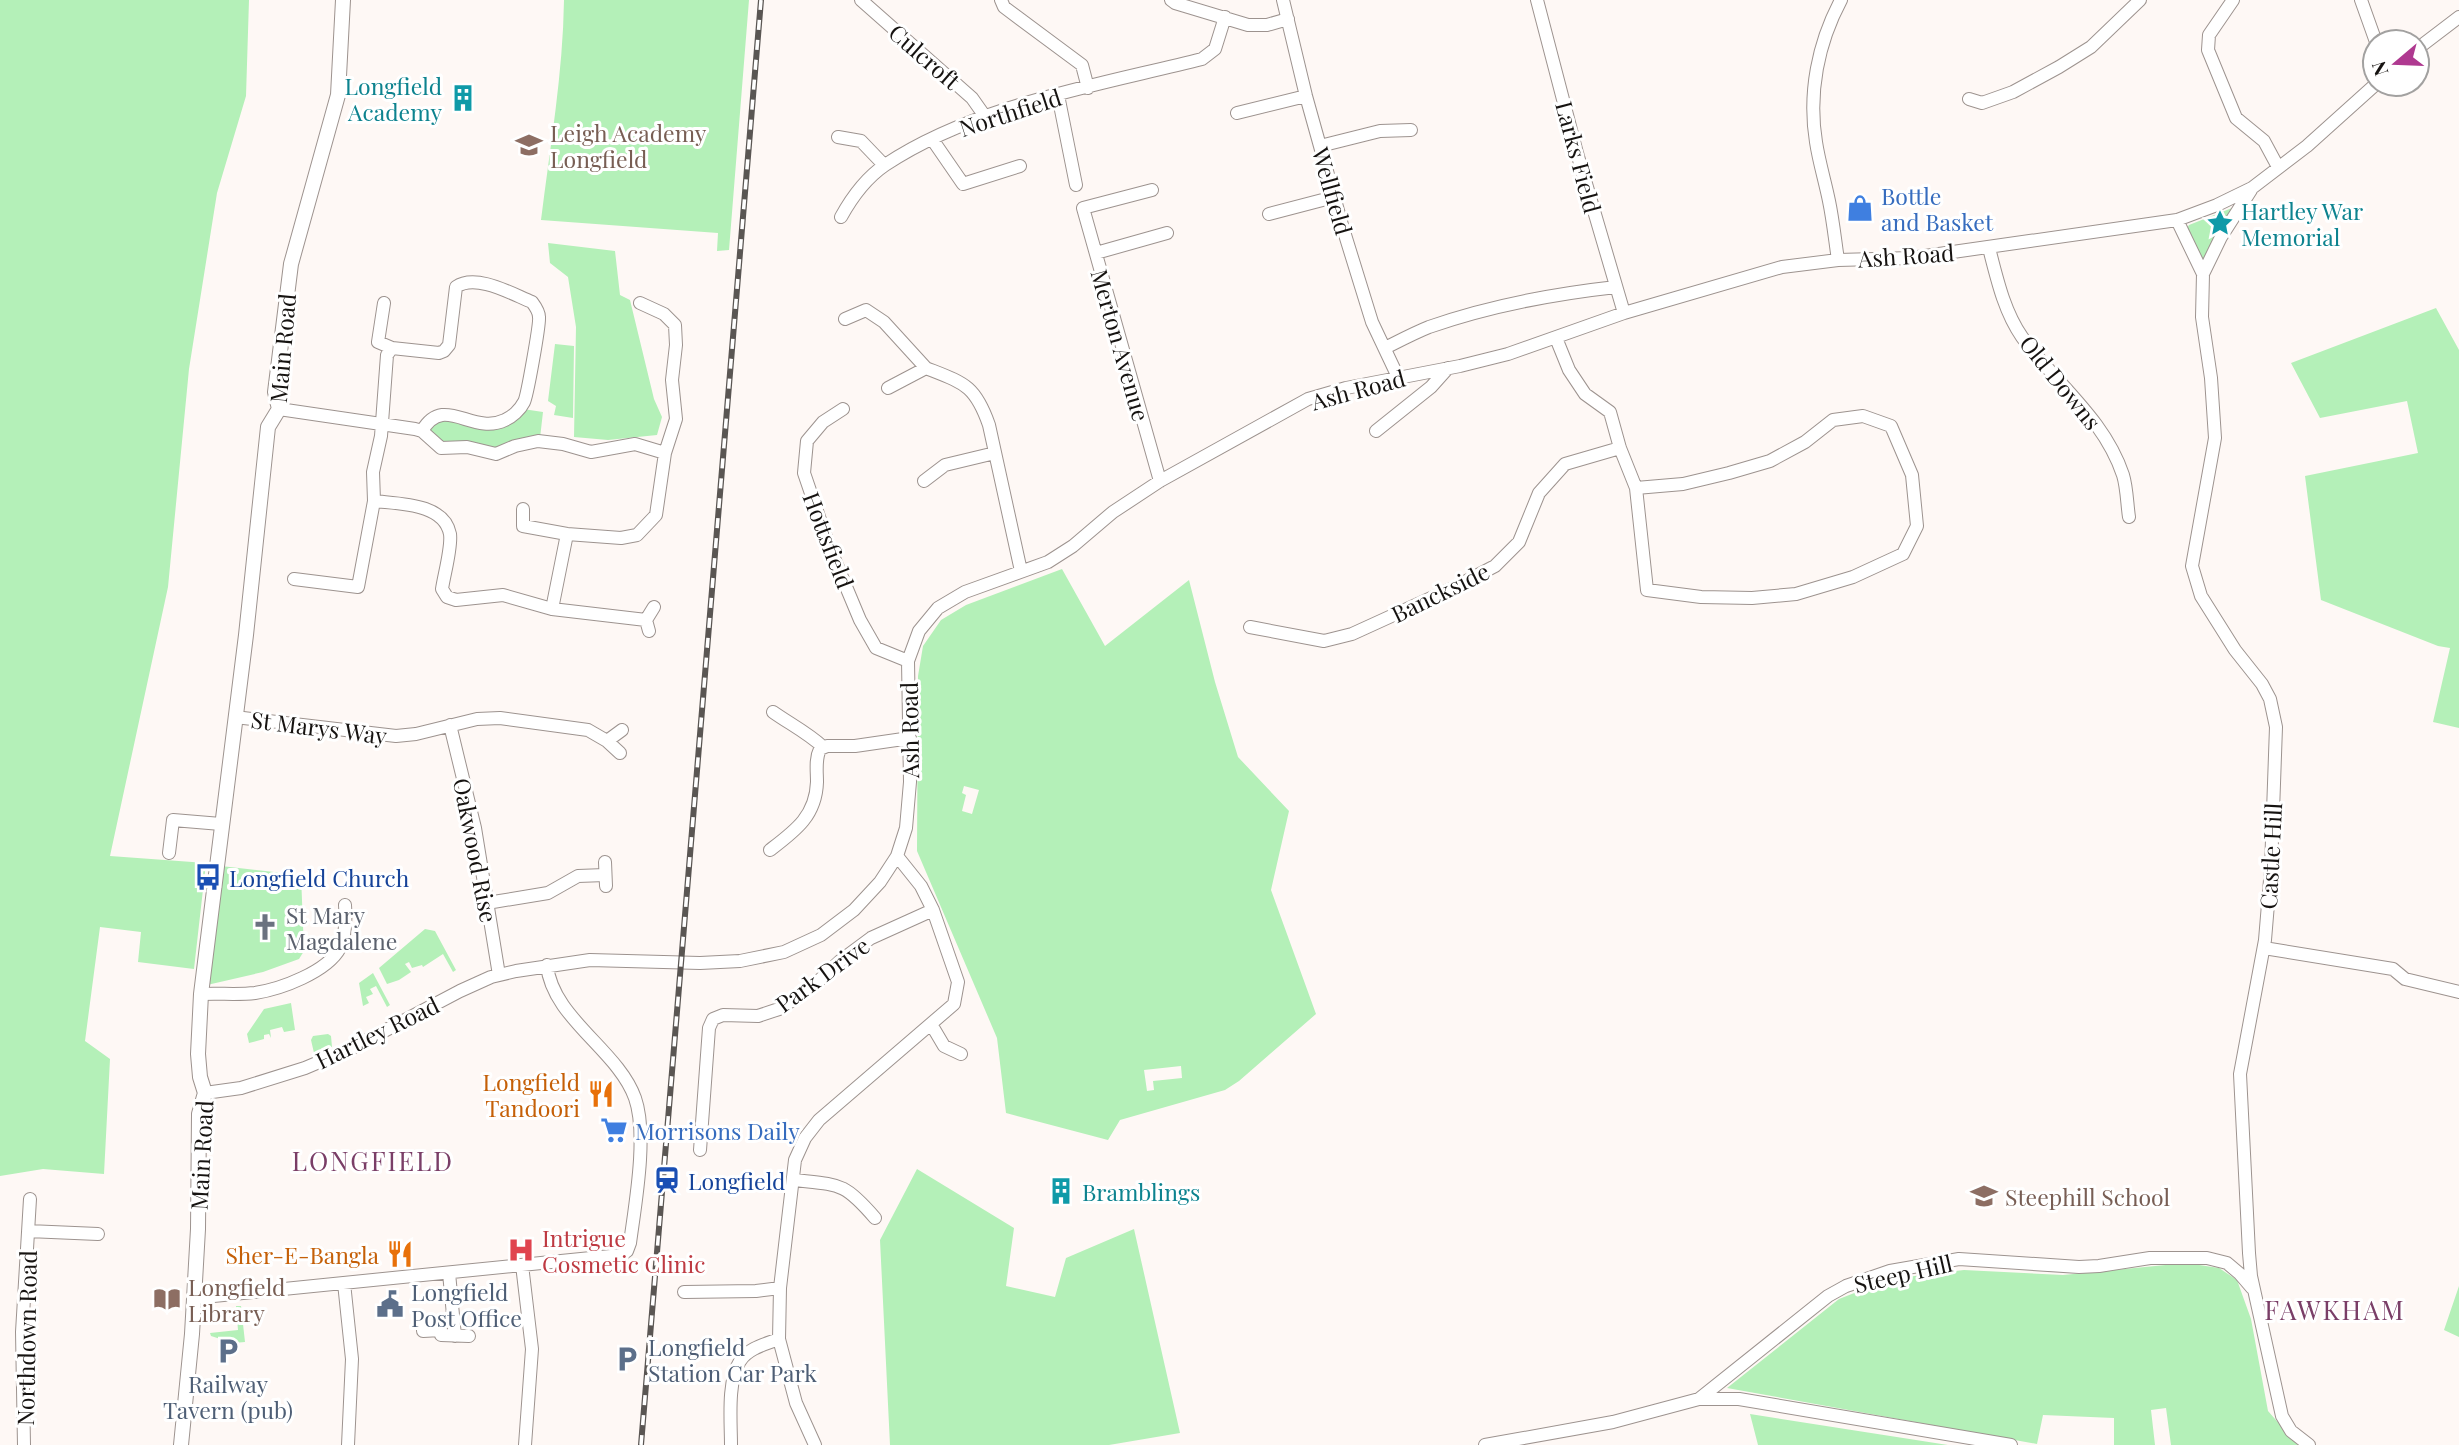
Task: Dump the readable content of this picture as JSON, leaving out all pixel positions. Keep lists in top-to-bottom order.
{
  "streets": {
    "main road": ["Main Road"],
    "street": [
      "Culcroft",
      "Northfield",
      "Larks Field",
      "Wellfield",
      "Ash Road",
      "Merton Avenue",
      "Old Downs",
      "Hottsfield",
      "Banckside",
      "St Marys Way",
      "Oakwood Rise",
      "Castle Hill",
      "Park Drive",
      "Hartley Road",
      "Steep Hill",
      "Northdown Road"
    ]
  },
  "crossings": [
    ["Culcroft", "Northfield"],
    ["Larks Field", "Ash Road"],
    ["Wellfield", "Ash Road"],
    ["Ash Road", "Merton Avenue"],
    ["Ash Road", "Old Downs"],
    ["Ash Road", "Hottsfield"],
    ["Ash Road", "Castle Hill"],
    ["Ash Road", "Hartley Road"],
    ["Main Road", "St Marys Way"],
    ["Main Road", "Hartley Road"],
    ["St Marys Way", "Oakwood Rise"],
    ["Oakwood Rise", "Hartley Road"]
  ],
  "districts": ["LONGFIELD", "FAWKHAM"],
  "places": {
    "building": ["Longfield Academy", "Bramblings"],
    "school or university": ["Leigh Academy Longfield", "Steephill School"],
    "shop": ["Bottle and Basket"],
    "place": ["Hartley War Memorial"],
    "bus stop": ["Longfield Church"],
    "church": ["St Mary Magdalene"],
    "restaurant": ["Longfield Tandoori", "Sher-E-Bangla"],
    "supermarket": ["Morrisons Daily"],
    "station": ["Longfield"],
    "hospital": ["Intrigue Cosmetic Clinic"],
    "library": ["Longfield Library"],
    "public building": ["Longfield Post Office"],
    "parking": ["Railway Tavern (pub)", "Longfield Station Car Park"]
  },
  "north": "left"
}
